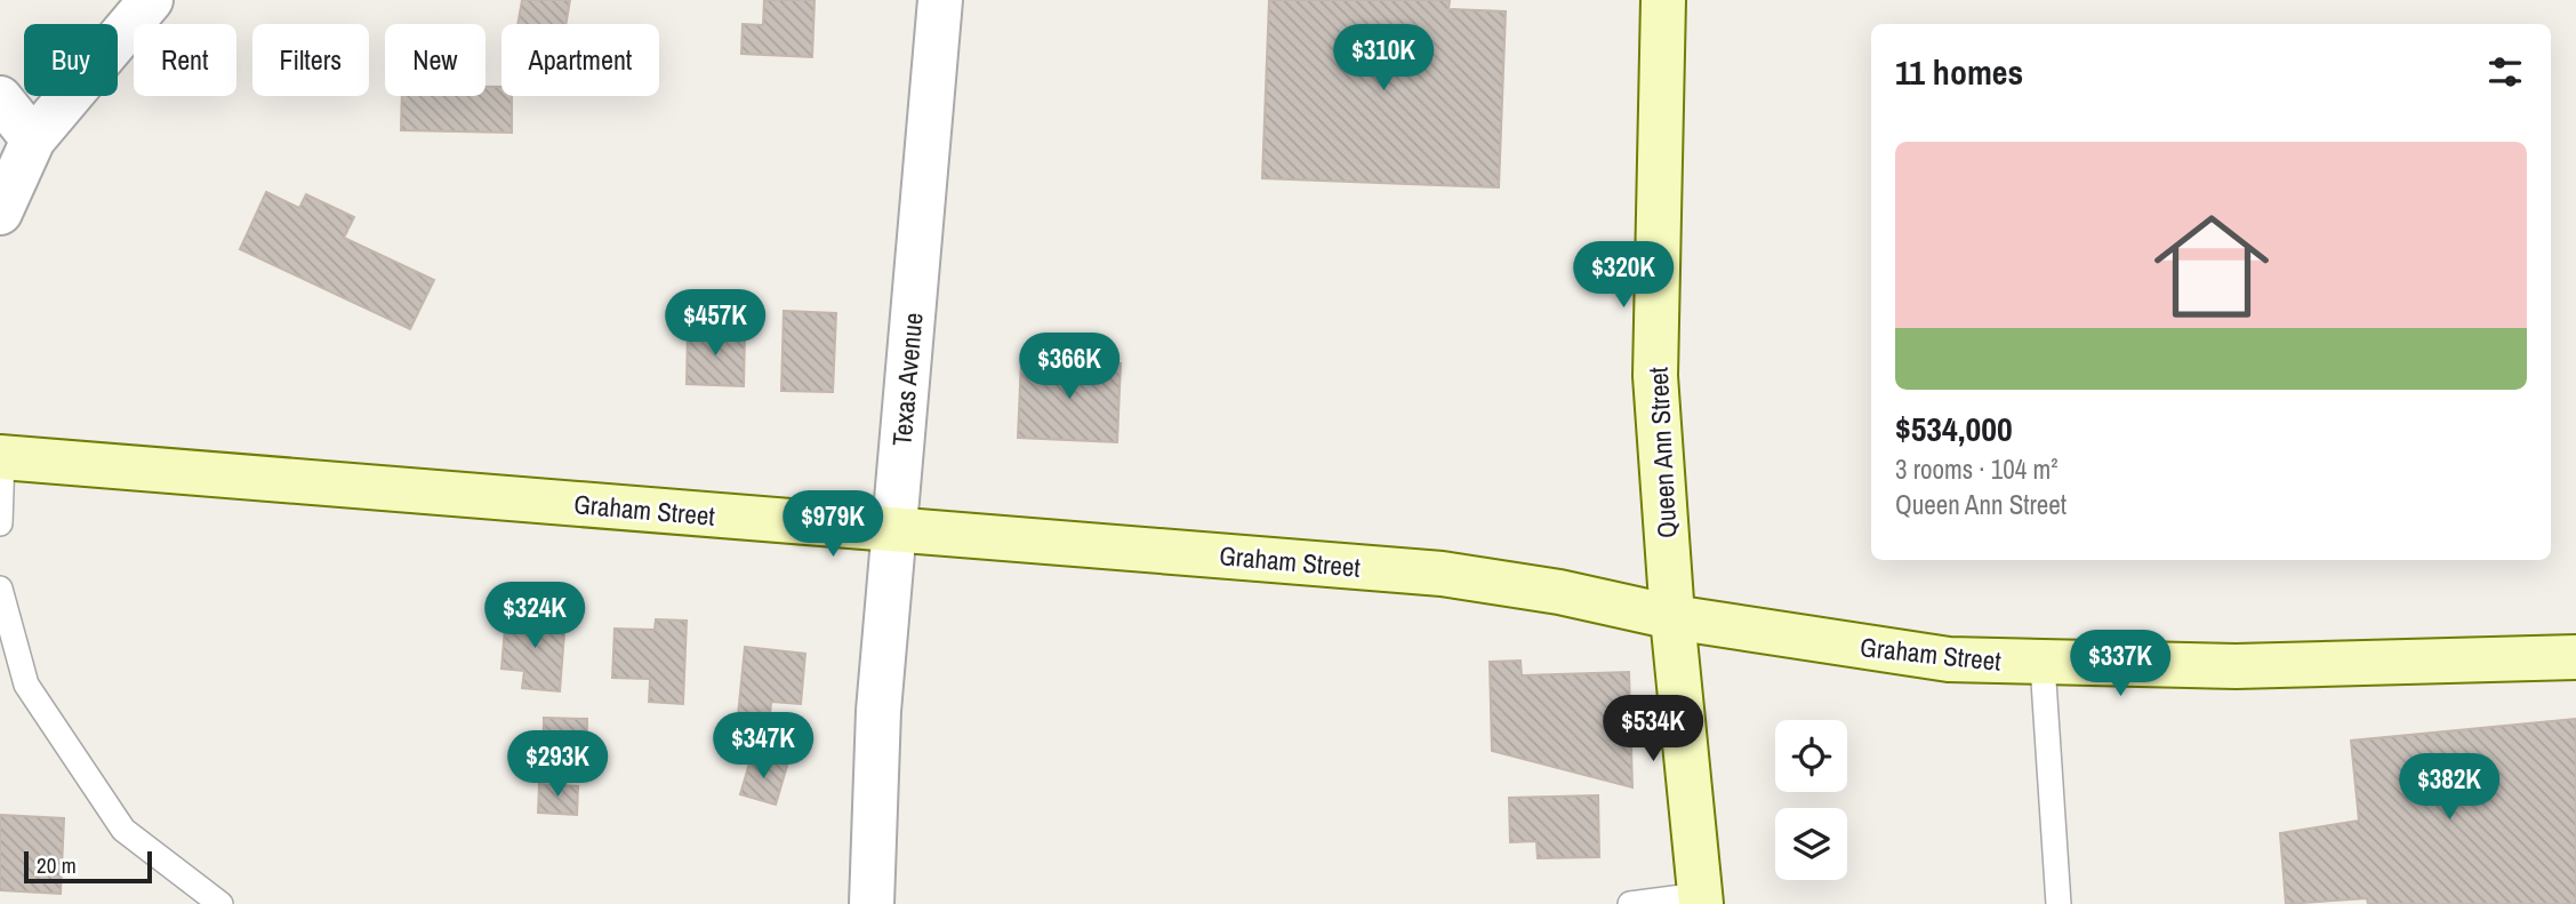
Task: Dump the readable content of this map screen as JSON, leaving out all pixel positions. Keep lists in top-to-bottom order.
{
  "streets": {
    "street": ["Texas Avenue", "Queen Ann Street", "Graham Street"]
  },
  "crossings": [
    ["Texas Avenue", "Graham Street"],
    ["Queen Ann Street", "Graham Street"]
  ],
  "scale_bar": "20 m",
  "page": {
    "price": [
      "$310K",
      "$320K",
      "$457K",
      "$366K",
      "$979K",
      "$324K",
      "$337K",
      "$534K",
      "$347K",
      "$293K",
      "$382K"
    ],
    "chip": [
      "Buy",
      "Rent",
      "Filters",
      "New",
      "Apartment"
    ],
    "heading": "11 homes",
    "list": [
      {
        "name": "$534,000",
        "note": "3 rooms · 104 m² · Queen Ann Street"
      }
    ],
    "scale": "20 m"
  }
}
